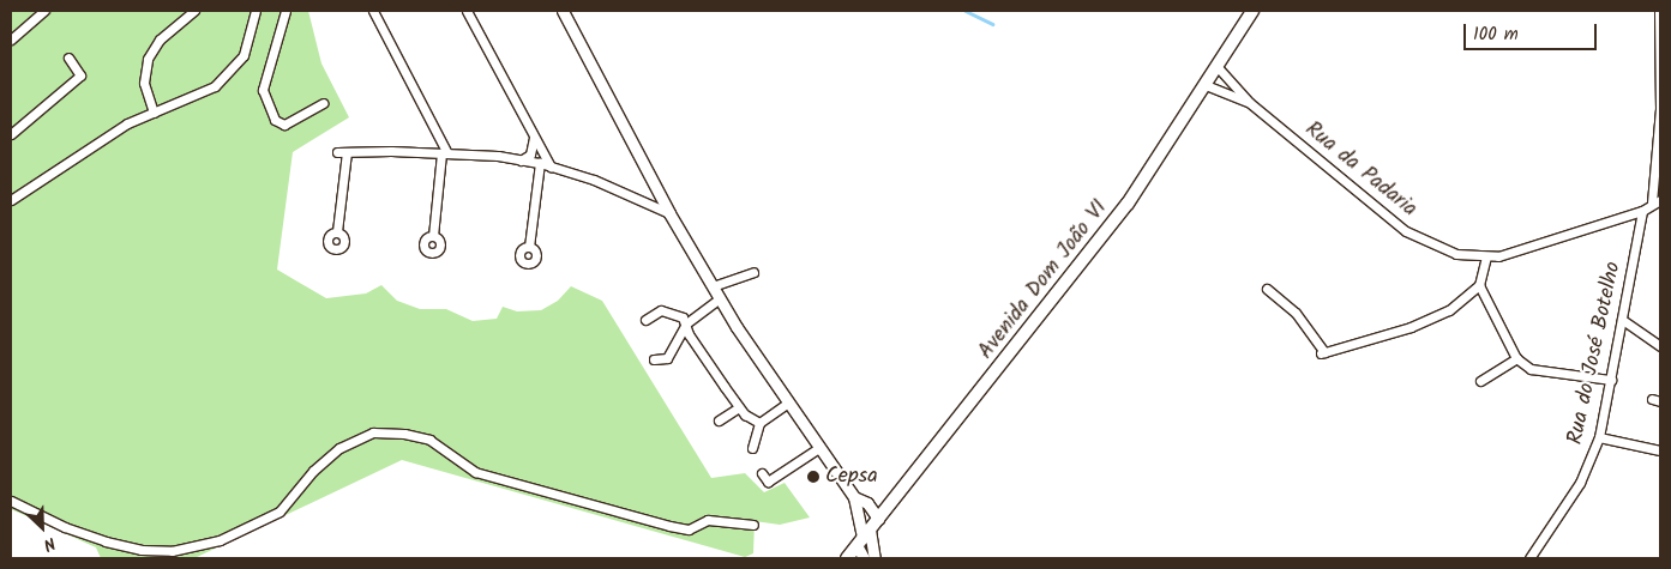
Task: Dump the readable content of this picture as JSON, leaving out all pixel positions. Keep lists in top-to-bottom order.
{
  "streets": {
    "main road": ["Avenida Dom João VI"],
    "street": ["Rua da Padaria", "Rua do José Botelho"]
  },
  "crossings": [
    ["Rua da Padaria", "Rua do José Botelho"]
  ],
  "places": ["Cepsa"],
  "scale_bar": "100 m",
  "north": "bottom right"
}
